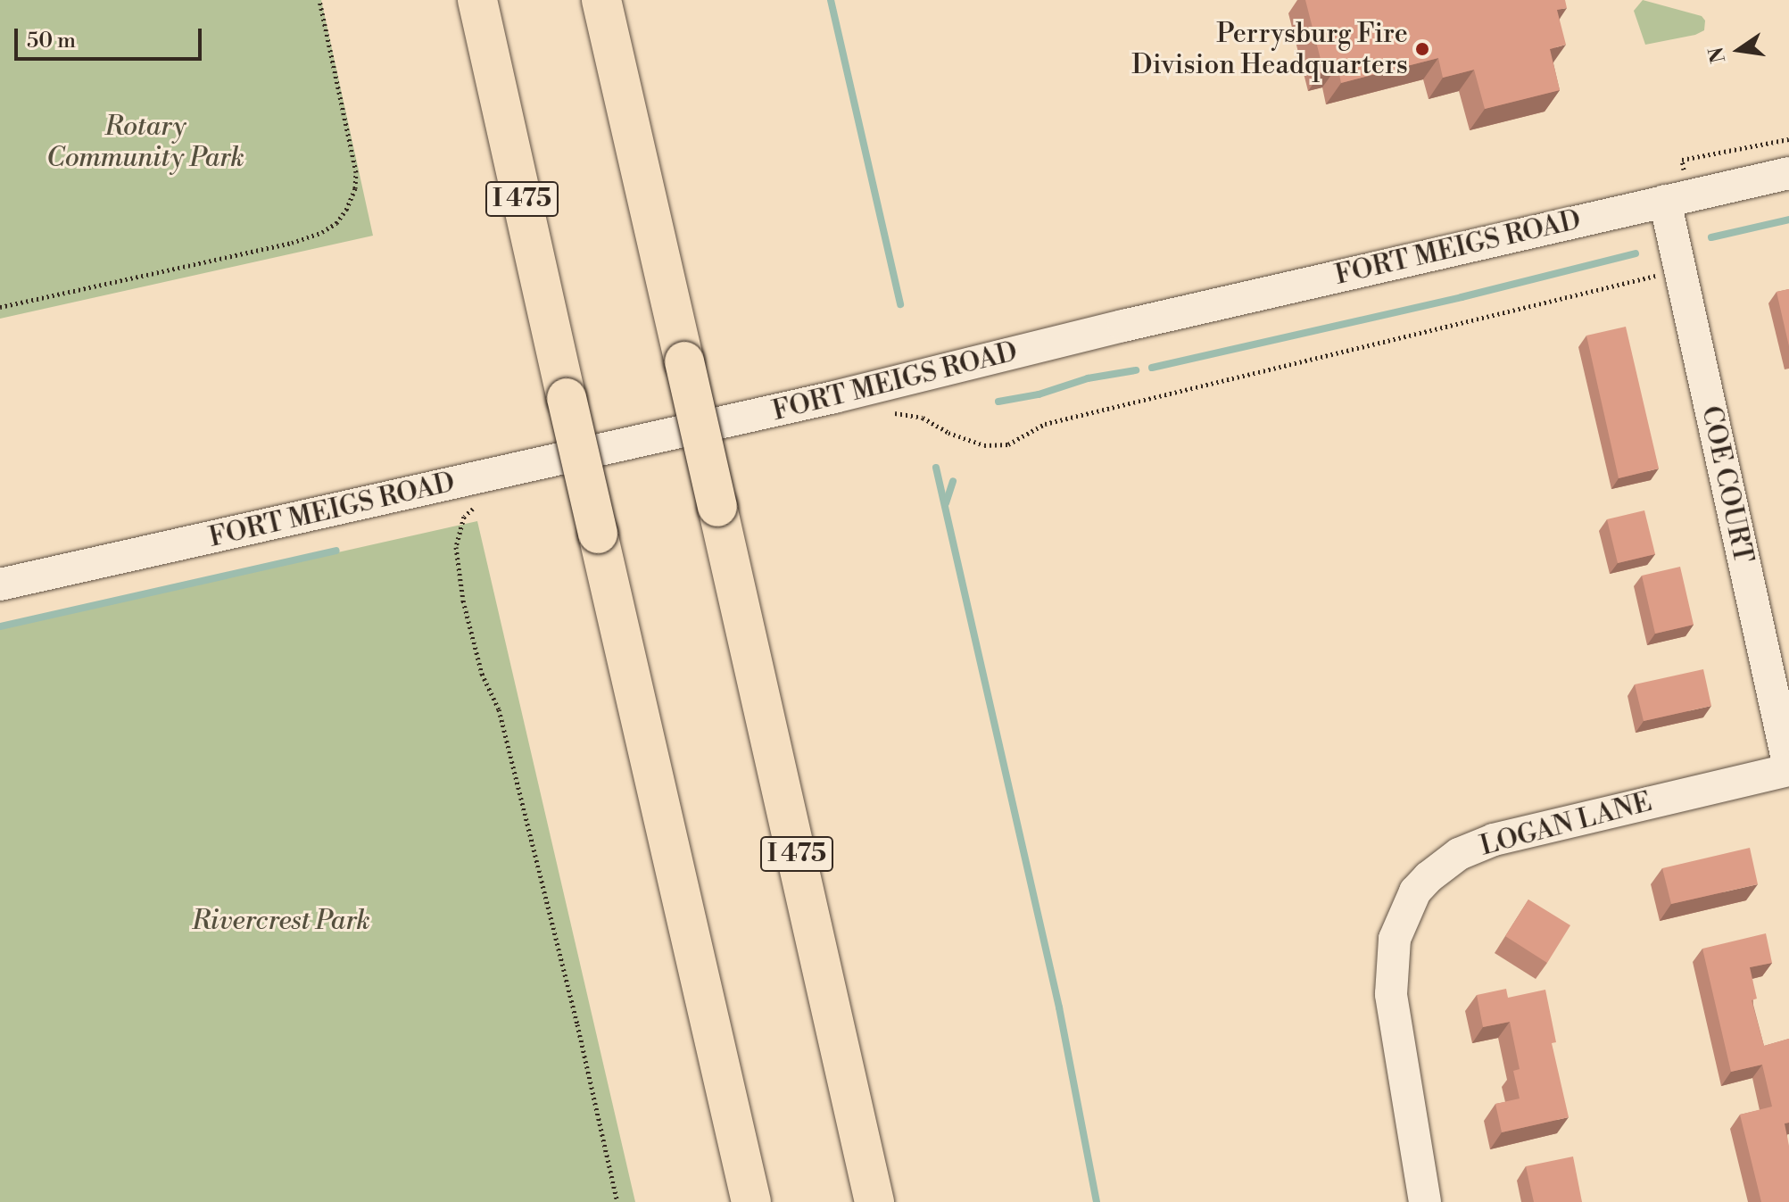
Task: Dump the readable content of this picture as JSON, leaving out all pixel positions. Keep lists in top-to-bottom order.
{
  "streets": {
    "highway": ["I 475"],
    "street": ["FORT MEIGS ROAD", "COE COURT", "LOGAN LANE"]
  },
  "crossings": [
    ["FORT MEIGS ROAD", "COE COURT"],
    ["COE COURT", "LOGAN LANE"]
  ],
  "parks": ["Rotary Community Park", "Rivercrest Park"],
  "places": ["Perrysburg Fire Division Headquarters"],
  "scale_bar": "50 m",
  "north": "left"
}
